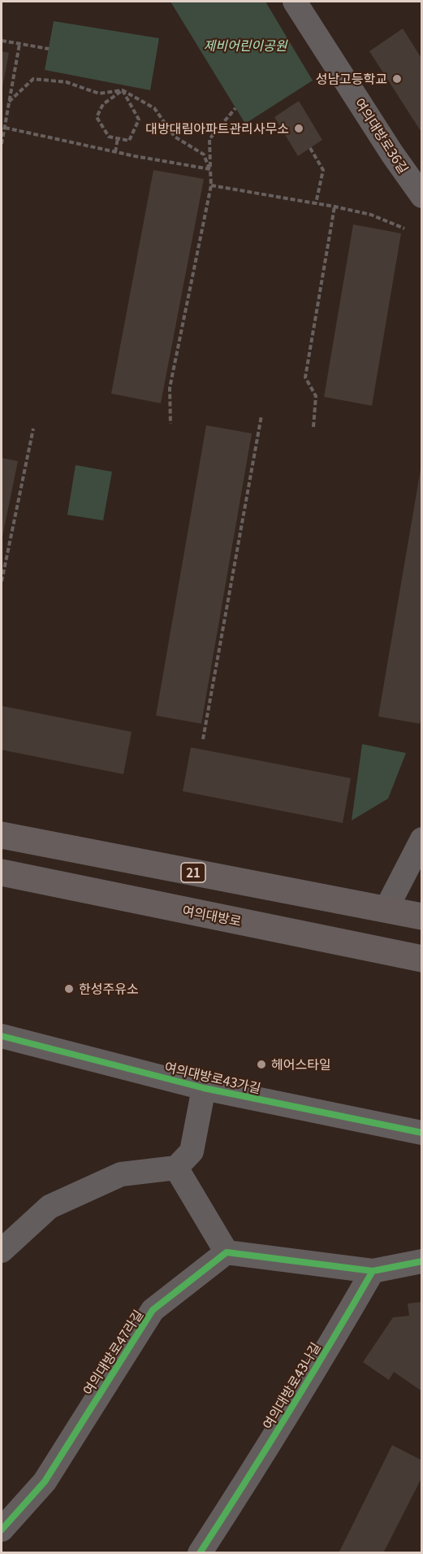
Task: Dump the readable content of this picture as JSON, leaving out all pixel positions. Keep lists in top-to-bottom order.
{
  "streets": {
    "main road": ["21", "여의대방로"],
    "street": [
      "여의대방로36길",
      "여의대방로43가길",
      "여의대방로47라길",
      "여의대방로43나길"
    ]
  },
  "parks": ["제비어린이공원"],
  "places": [
    "성남고등학교",
    "대방대림아파트관리사무소",
    "한성주유소",
    "헤어스타일"
  ]
}
